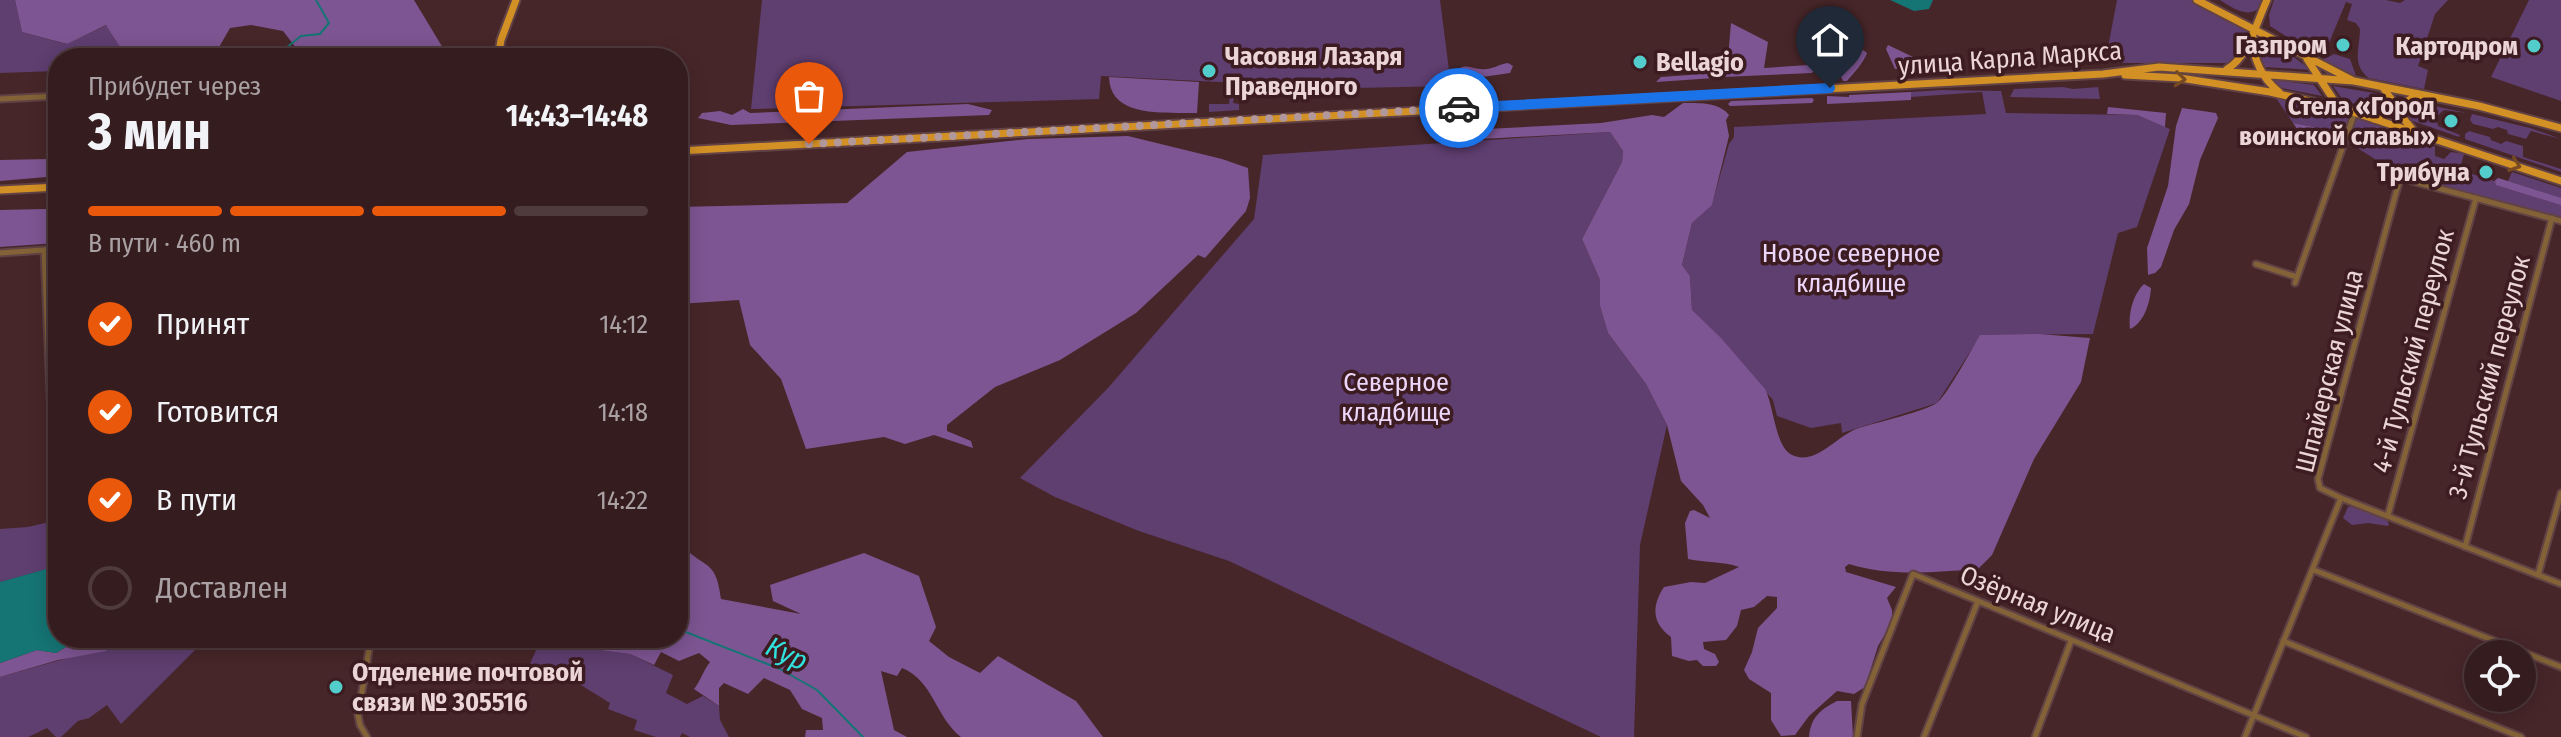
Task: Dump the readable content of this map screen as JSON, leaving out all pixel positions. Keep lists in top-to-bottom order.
{
  "streets": {
    "main road": ["улица Карла Маркса"],
    "street": [
      "4-й Тульский переулок",
      "Шпайерская улица",
      "3-й Тульский переулок",
      "Озёрная улица"
    ]
  },
  "crossings": [
    ["4-й Тульский переулок", "Шпайерская улица"],
    ["Шпайерская улица", "Озёрная улица"]
  ],
  "water": ["Кур"],
  "parks": ["Новое северное кладбище", "Северное кладбище"],
  "places": [
    "Газпром",
    "Картодром",
    "Bellagio",
    "Часовня Лазаря Праведного",
    "Стела «Город воинской славы»",
    "Трибуна",
    "Отделение почтовой связи № 305516"
  ],
  "page": {
    "heading": ["3 мин", "Прибудет через", "14:43–14:48"],
    "bar": "В пути · 460 m",
    "list": [
      ["Принят", "14:12"],
      ["Готовится", "14:18"],
      ["В пути", "14:22"],
      "Доставлен"
    ]
  }
}
